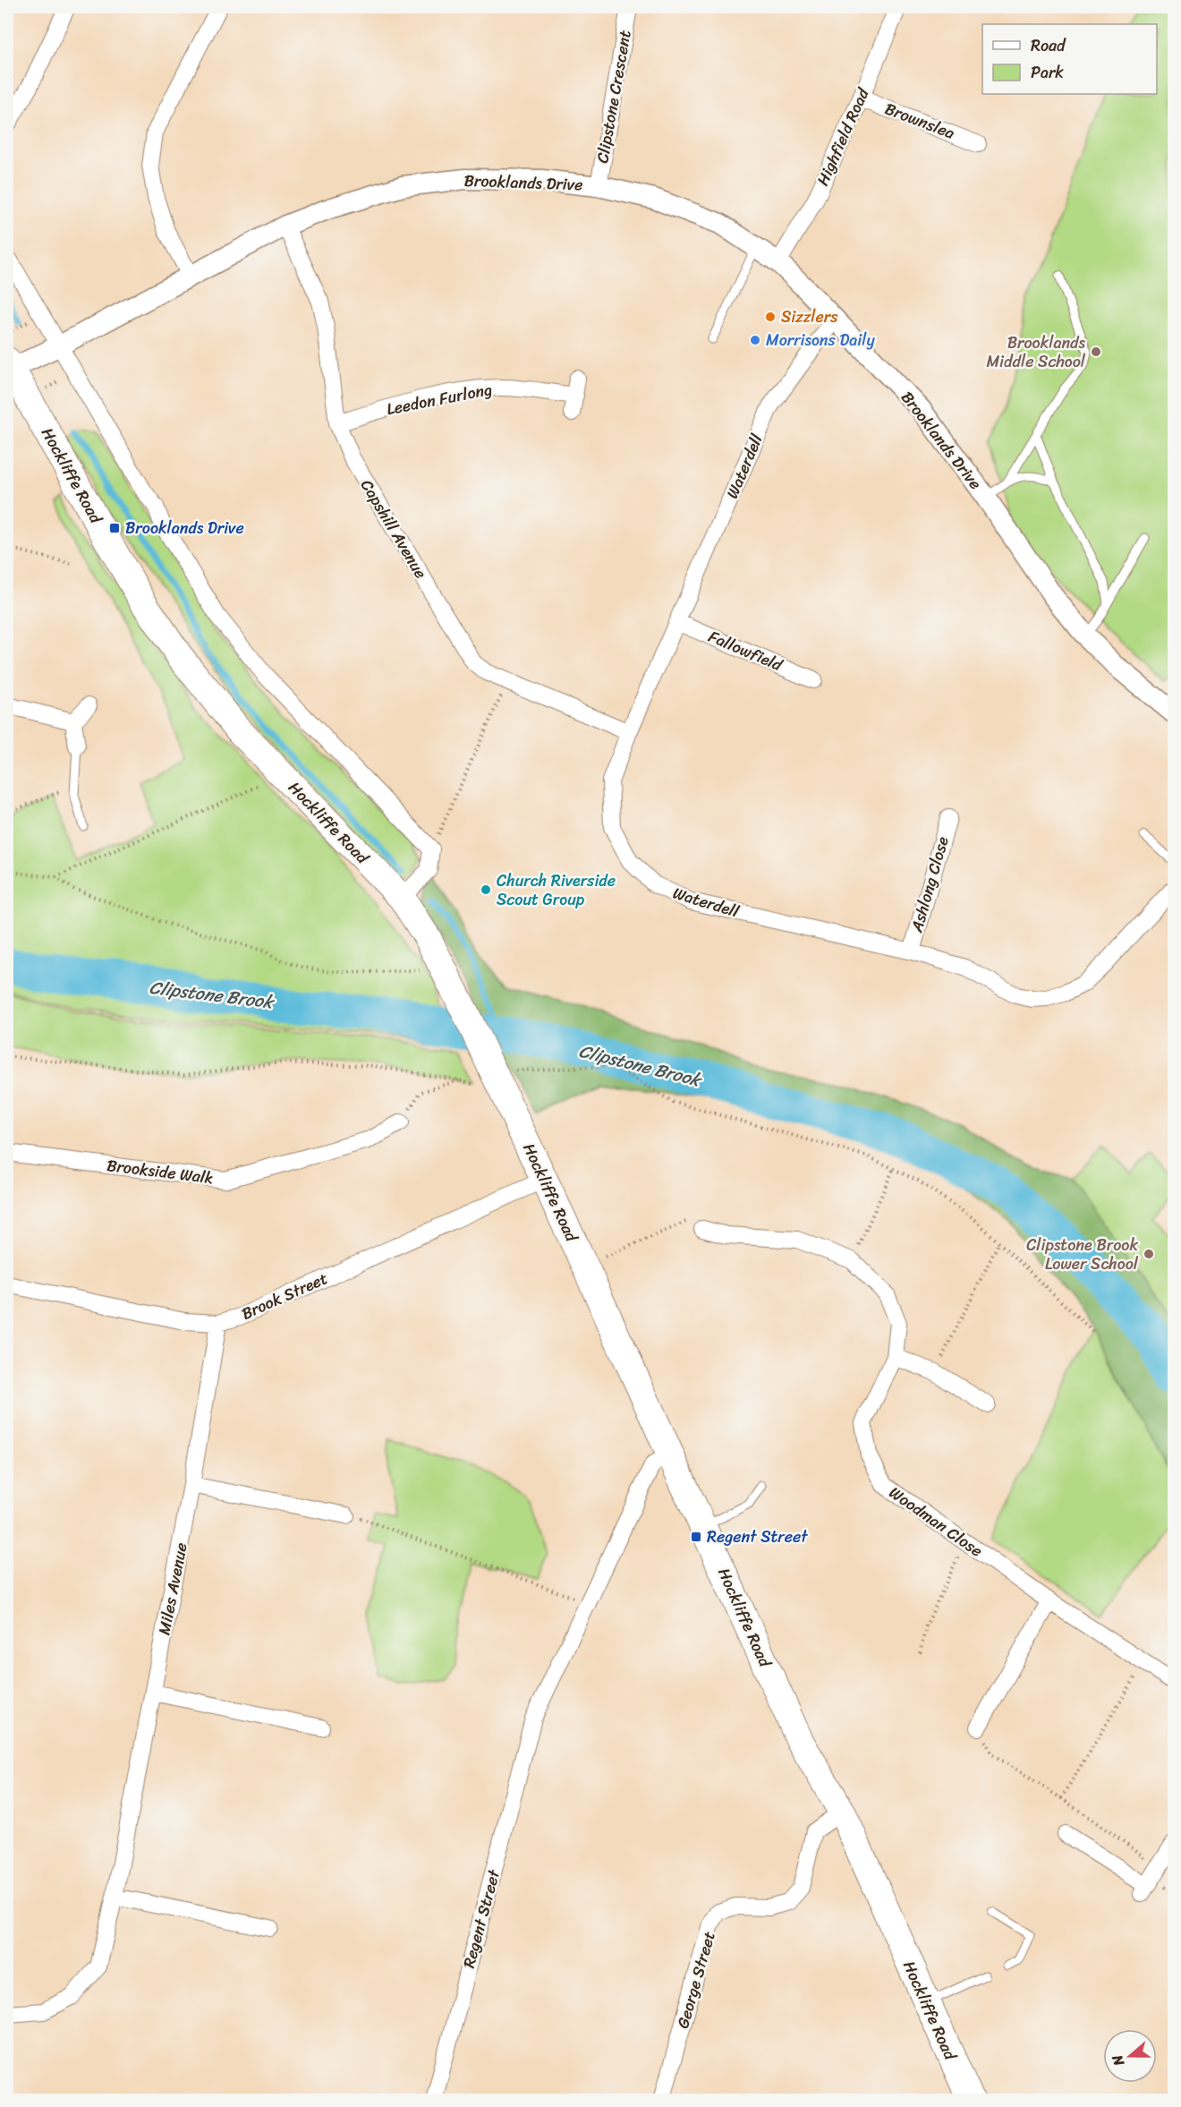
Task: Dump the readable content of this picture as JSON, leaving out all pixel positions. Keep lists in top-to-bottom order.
{
  "streets": {
    "main road": ["Hockliffe Road"],
    "street": [
      "Clipstone Crescent",
      "Brownslea",
      "Highfield Road",
      "Brooklands Drive",
      "Leedon Furlong",
      "Waterdell",
      "Capshill Avenue",
      "Fallowfield",
      "Ashlong Close",
      "Brookside Walk",
      "Brook Street",
      "Woodman Close",
      "Miles Avenue",
      "Regent Street",
      "George Street"
    ]
  },
  "crossings": [
    ["Clipstone Crescent", "Brooklands Drive"],
    ["Brownslea", "Highfield Road"],
    ["Highfield Road", "Brooklands Drive"],
    ["Brooklands Drive", "Waterdell"],
    ["Brooklands Drive", "Hockliffe Road"],
    ["Brooklands Drive", "Capshill Avenue"],
    ["Leedon Furlong", "Capshill Avenue"],
    ["Waterdell", "Capshill Avenue"],
    ["Waterdell", "Fallowfield"],
    ["Waterdell", "Ashlong Close"],
    ["Hockliffe Road", "Brook Street"],
    ["Hockliffe Road", "Regent Street"],
    ["Hockliffe Road", "George Street"],
    ["Brook Street", "Miles Avenue"]
  ],
  "water": ["Clipstone Brook"],
  "places": {
    "other": [
      "Sizzlers",
      "Morrisons Daily",
      "Brooklands Middle School",
      "Church Riverside Scout Group",
      "Clipstone Brook Lower School"
    ],
    "transit": ["Brooklands Drive", "Regent Street"]
  },
  "legend": ["Road", "Park"],
  "north": "left"
}
